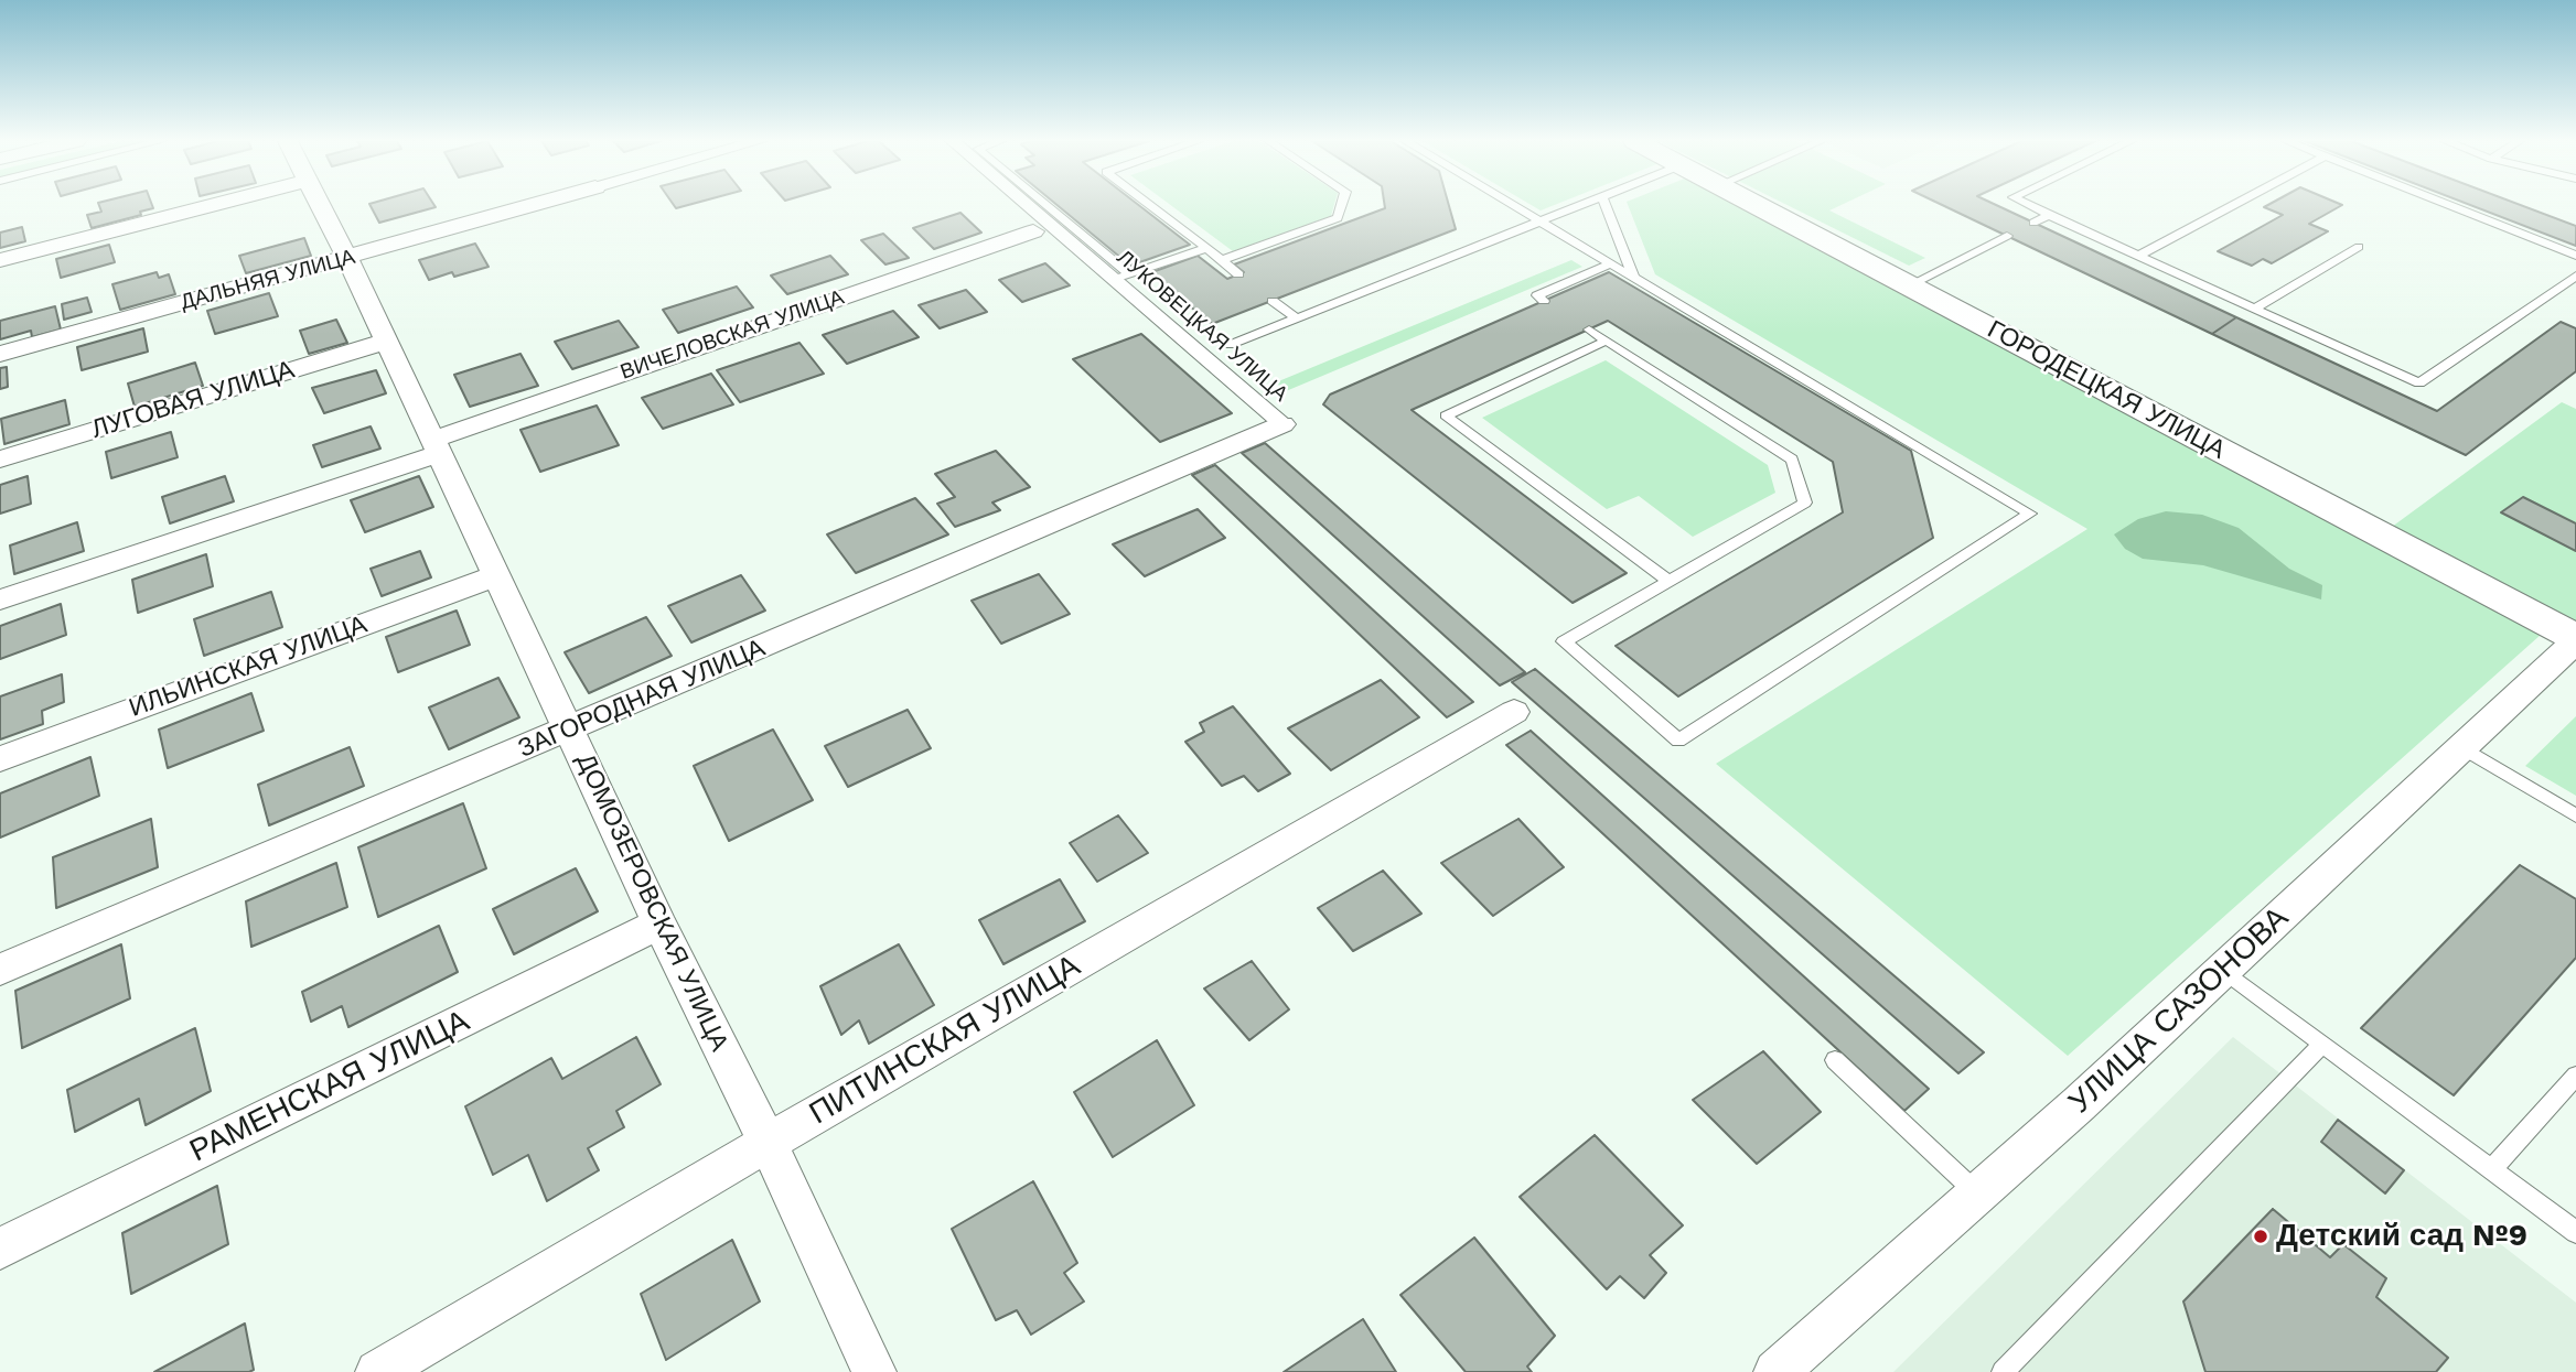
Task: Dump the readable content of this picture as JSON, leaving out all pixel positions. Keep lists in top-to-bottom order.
{
  "streets": {
    "street": [
      "ДАЛЬНЯЯ УЛИЦА",
      "ЛУКОВЕЦКАЯ УЛИЦА",
      "ВИЧЕЛОВСКАЯ УЛИЦА",
      "ГОРОДЕЦКАЯ УЛИЦА",
      "ЛУГОВАЯ УЛИЦА",
      "ИЛЬИНСКАЯ УЛИЦА",
      "ЗАГОРОДНАЯ УЛИЦА",
      "ДОМОЗЕРОВСКАЯ УЛИЦА",
      "УЛИЦА САЗОНОВА",
      "ПИТИНСКАЯ УЛИЦА",
      "РАМЕНСКАЯ УЛИЦА"
    ]
  },
  "crossings": [
    ["ДАЛЬНЯЯ УЛИЦА", "ДОМОЗЕРОВСКАЯ УЛИЦА"],
    ["ЛУКОВЕЦКАЯ УЛИЦА", "ЗАГОРОДНАЯ УЛИЦА"],
    ["ВИЧЕЛОВСКАЯ УЛИЦА", "ДОМОЗЕРОВСКАЯ УЛИЦА"],
    ["ГОРОДЕЦКАЯ УЛИЦА", "УЛИЦА САЗОНОВА"],
    ["ЛУГОВАЯ УЛИЦА", "ДОМОЗЕРОВСКАЯ УЛИЦА"],
    ["ИЛЬИНСКАЯ УЛИЦА", "ДОМОЗЕРОВСКАЯ УЛИЦА"],
    ["ЗАГОРОДНАЯ УЛИЦА", "ДОМОЗЕРОВСКАЯ УЛИЦА"],
    ["ДОМОЗЕРОВСКАЯ УЛИЦА", "ПИТИНСКАЯ УЛИЦА"],
    ["ДОМОЗЕРОВСКАЯ УЛИЦА", "РАМЕНСКАЯ УЛИЦА"]
  ],
  "places": ["Детский сад №9"]
}
